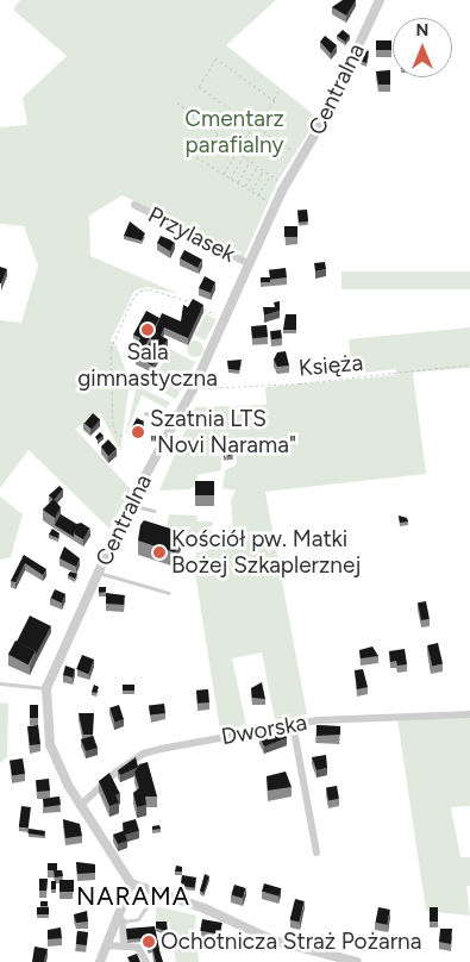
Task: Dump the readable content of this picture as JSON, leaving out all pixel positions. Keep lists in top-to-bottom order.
{
  "streets": {
    "street": ["Centralna", "Przylasek", "Dworska"],
    "path": ["Księża"]
  },
  "crossings": [
    ["Centralna", "Przylasek"],
    ["Centralna", "Księża"],
    ["Centralna", "Dworska"]
  ],
  "districts": ["NARAMA"],
  "parks": ["Cmentarz parafialny"],
  "places": [
    "Sala gimnastyczna",
    "Szatnia LTS \"Novi Narama\"",
    "Kościół pw. Matki Bożej Szkaplerznej",
    "Ochotnicza Straż Pożarna"
  ],
  "north": "top"
}
